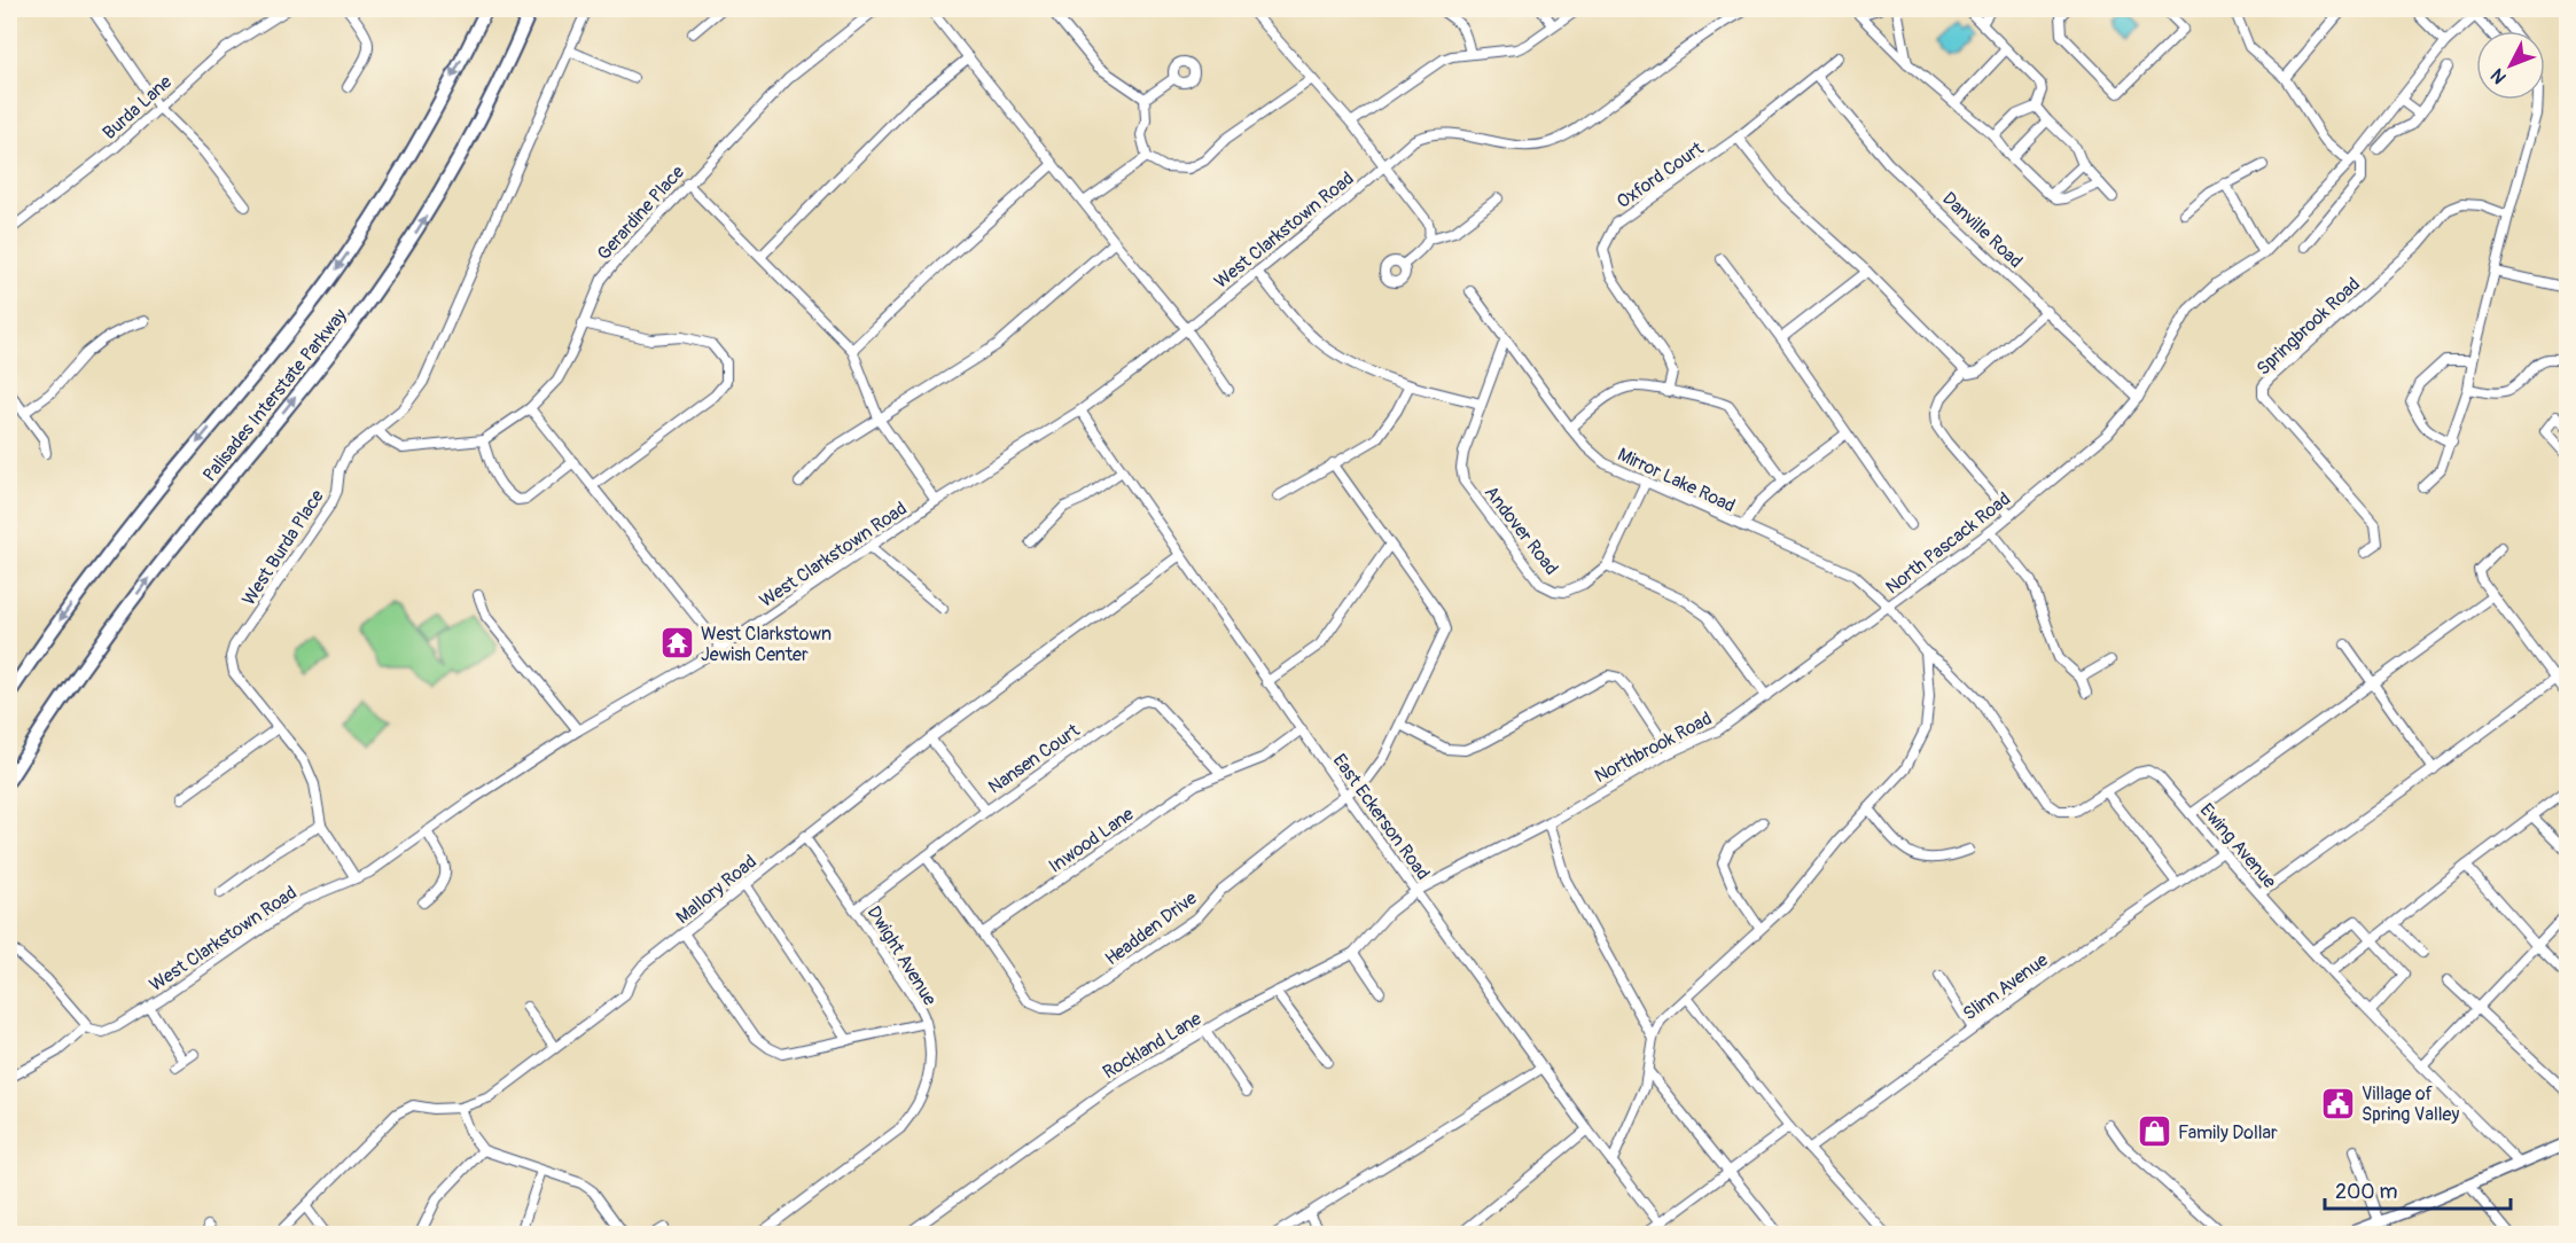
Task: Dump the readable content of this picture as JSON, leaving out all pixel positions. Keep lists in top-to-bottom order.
{
  "streets": {
    "highway": ["Palisades Interstate Parkway"],
    "street": [
      "Burda Lane",
      "Oxford Court",
      "Gerardine Place",
      "West Clarkstown Road",
      "Danville Road",
      "Springbrook Road",
      "Mirror Lake Road",
      "Andover Road",
      "North Pascack Road",
      "West Burda Place",
      "Northbrook Road",
      "Nansen Court",
      "East Eckerson Road",
      "Inwood Lane",
      "Ewing Avenue",
      "Mallory Road",
      "Headden Drive",
      "Dwight Avenue",
      "Slinn Avenue",
      "Rockland Lane"
    ]
  },
  "crossings": [
    ["Oxford Court", "Danville Road"],
    ["Gerardine Place", "West Burda Place"],
    ["West Clarkstown Road", "West Burda Place"],
    ["West Clarkstown Road", "East Eckerson Road"],
    ["Danville Road", "North Pascack Road"],
    ["Mirror Lake Road", "Andover Road"],
    ["Mirror Lake Road", "North Pascack Road"],
    ["Mirror Lake Road", "Northbrook Road"],
    ["North Pascack Road", "Northbrook Road"],
    ["North Pascack Road", "Ewing Avenue"],
    ["Northbrook Road", "East Eckerson Road"],
    ["Northbrook Road", "Rockland Lane"],
    ["Nansen Court", "Inwood Lane"],
    ["Nansen Court", "Dwight Avenue"],
    ["East Eckerson Road", "Inwood Lane"],
    ["East Eckerson Road", "Mallory Road"],
    ["East Eckerson Road", "Headden Drive"],
    ["East Eckerson Road", "Rockland Lane"],
    ["Inwood Lane", "Headden Drive"],
    ["Ewing Avenue", "Slinn Avenue"],
    ["Mallory Road", "Dwight Avenue"]
  ],
  "places": {
    "temple": ["West Clarkstown Jewish Center"],
    "public building": ["Village of Spring Valley"],
    "shop": ["Family Dollar"]
  },
  "scale_bar": "200 m",
  "north": "bottom left"
}
